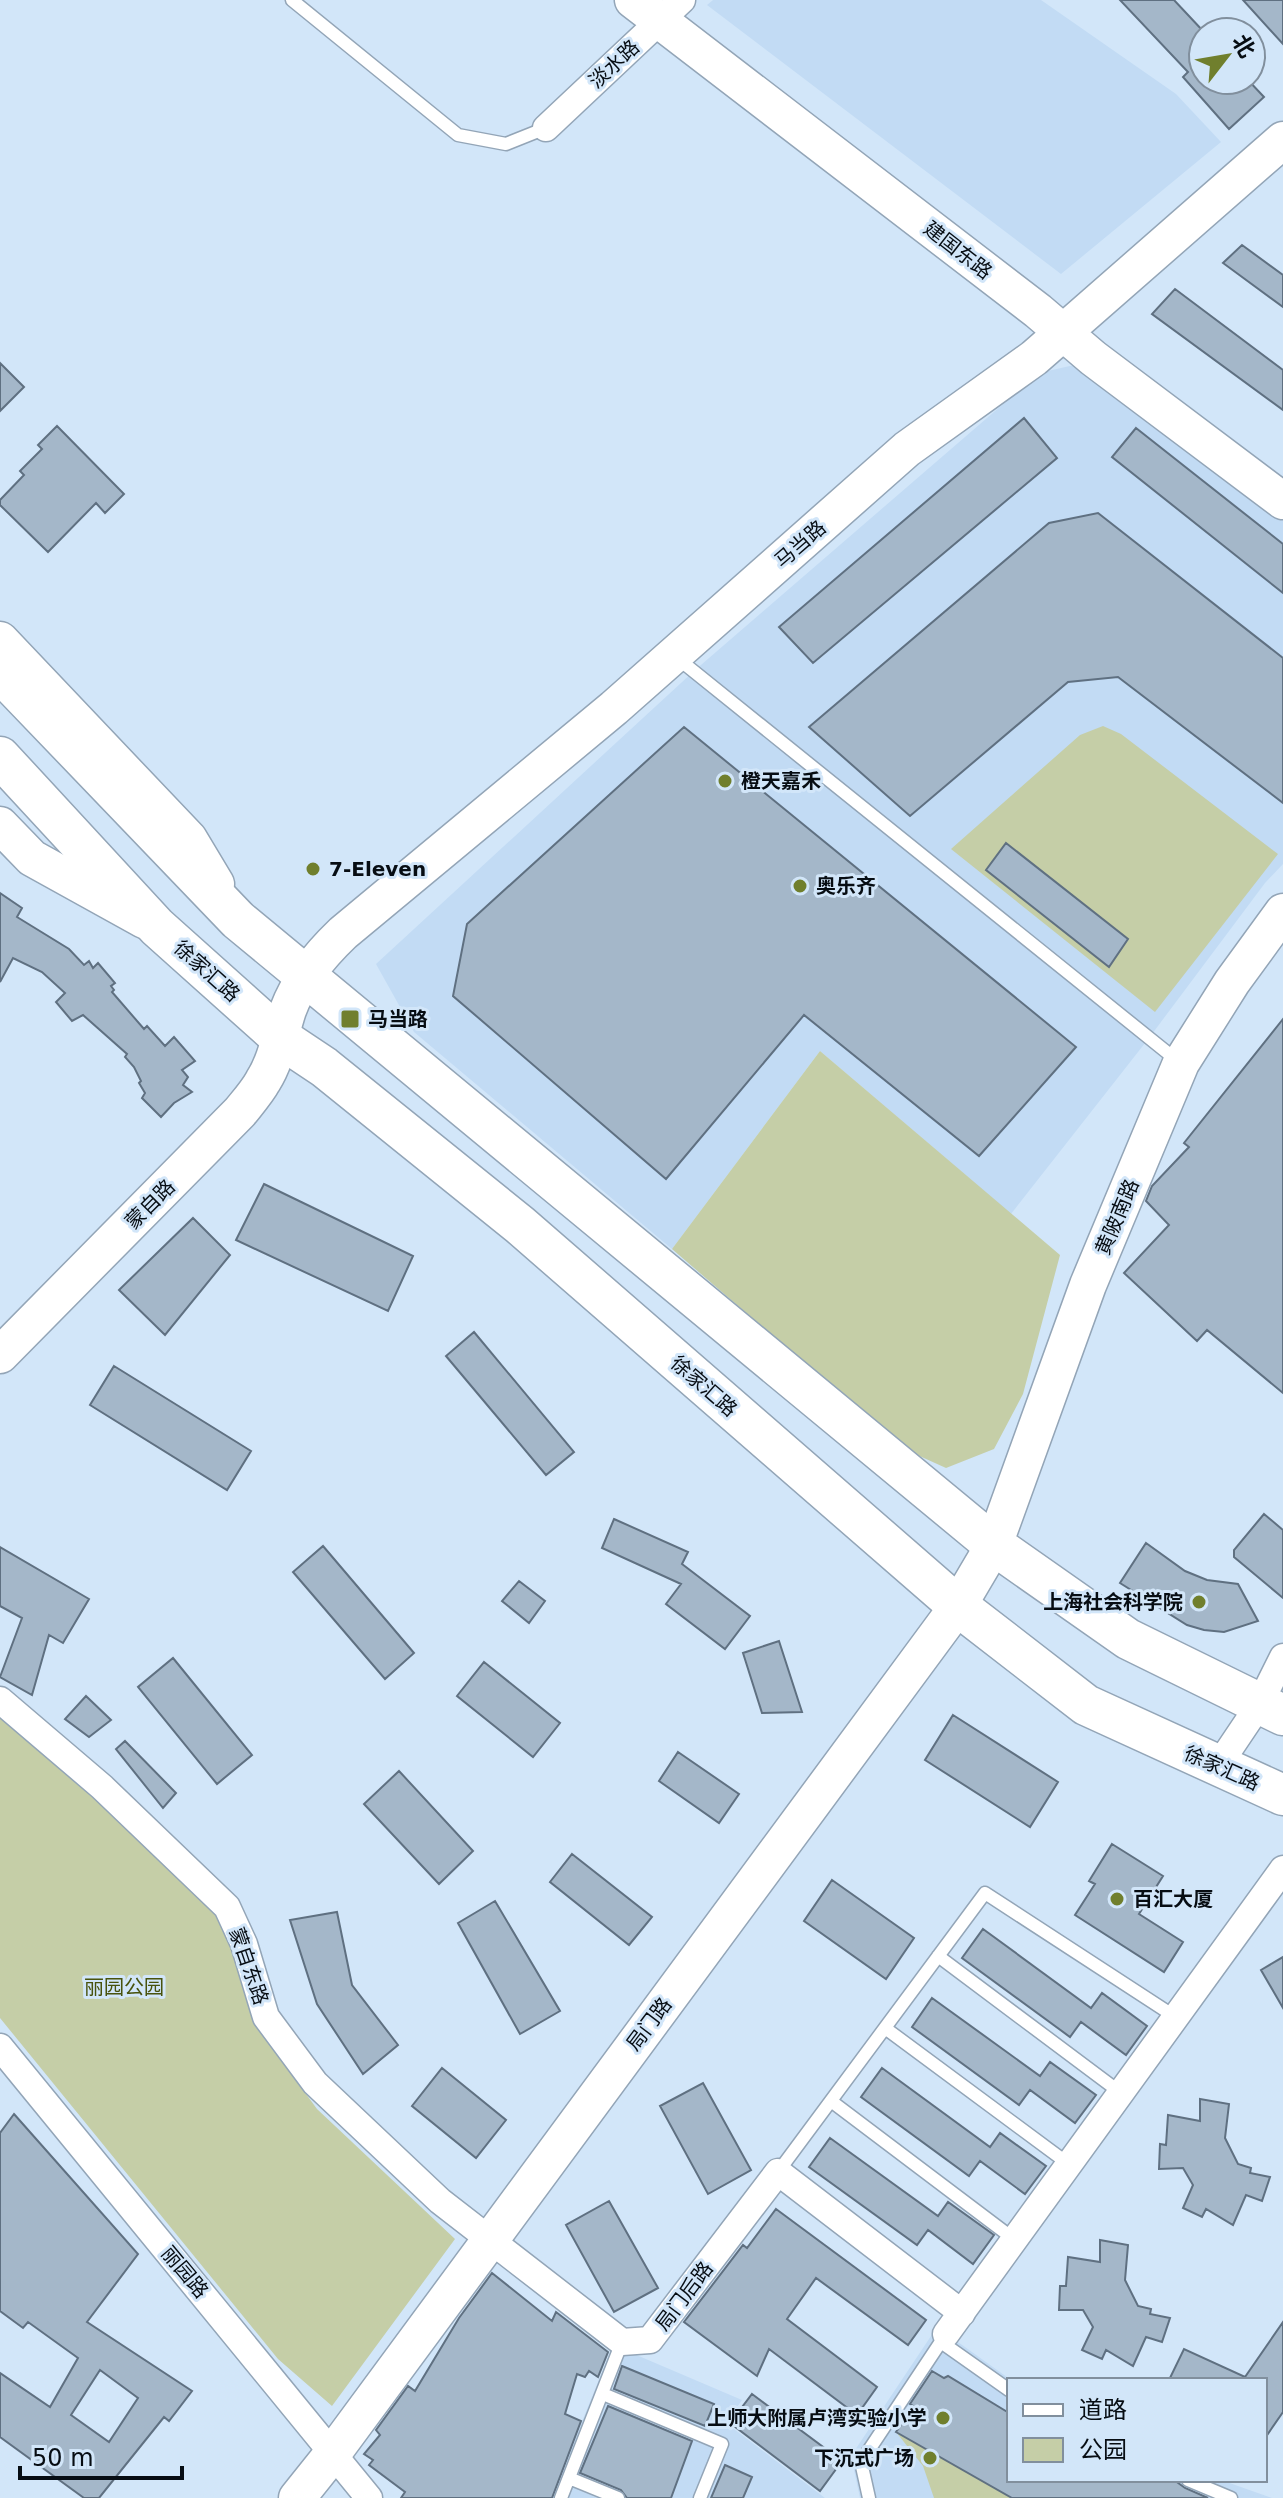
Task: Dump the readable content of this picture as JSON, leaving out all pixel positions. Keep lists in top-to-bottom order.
{
  "streets": {
    "main road": ["徐家汇路"],
    "street": [
      "淡水路",
      "建国东路",
      "马当路",
      "蒙自路",
      "黄陂南路",
      "蒙自东路",
      "局门路",
      "丽园路",
      "局门后路"
    ]
  },
  "crossings": [
    ["淡水路", "建国东路"],
    ["建国东路", "马当路"],
    ["马当路", "徐家汇路"],
    ["马当路", "蒙自路"],
    ["徐家汇路", "蒙自路"],
    ["徐家汇路", "局门路"],
    ["黄陂南路", "局门路"],
    ["蒙自东路", "局门路"],
    ["局门路", "丽园路"]
  ],
  "parks": ["丽园公园"],
  "places": {
    "other": [
      "橙天嘉禾",
      "7-Eleven",
      "奥乐齐",
      "上海社会科学院",
      "百汇大厦",
      "上师大附属卢湾实验小学",
      "下沉式广场"
    ],
    "transit": ["马当路"]
  },
  "legend": ["道路", "公园"],
  "scale_bar": "50 m",
  "north": "top right"
}
